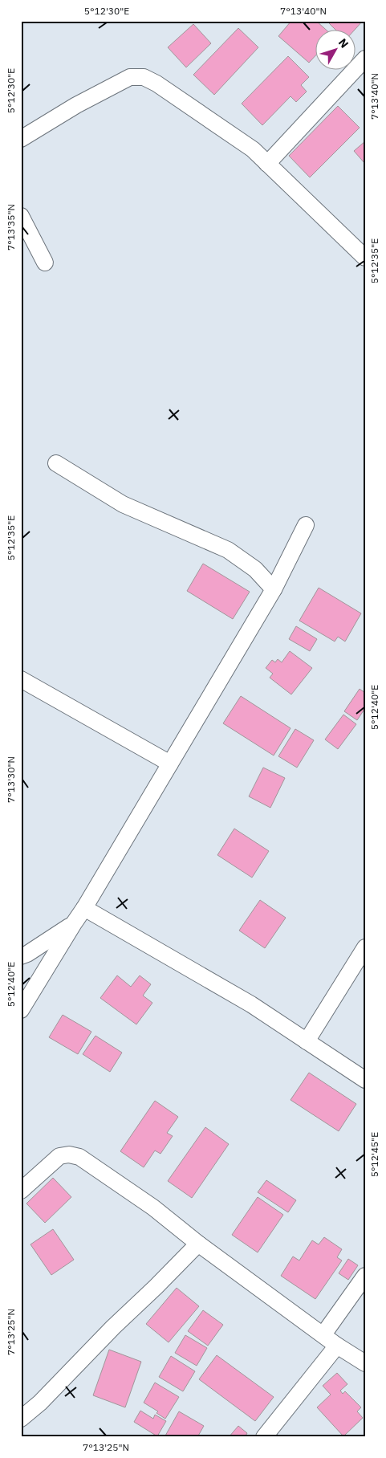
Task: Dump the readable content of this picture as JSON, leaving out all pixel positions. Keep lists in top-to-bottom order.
{
  "north": "top right",
  "coordinates": [
    "5°12'30\"E",
    "7°13'40\"N",
    "7°13'35\"N",
    "5°12'35\"E",
    "5°12'40\"E",
    "7°13'30\"N",
    "5°12'45\"E",
    "7°13'25\"N"
  ]
}
